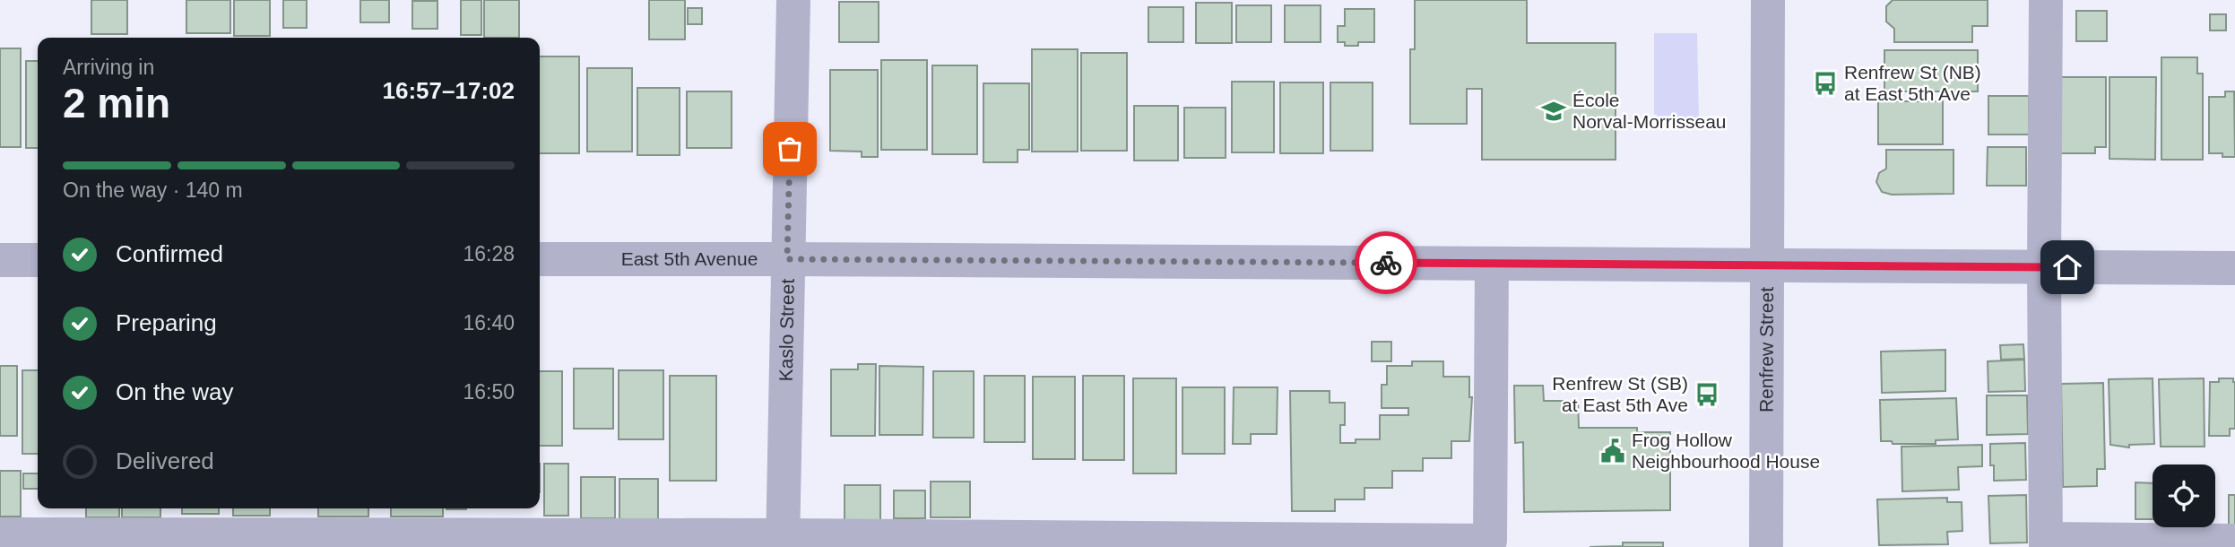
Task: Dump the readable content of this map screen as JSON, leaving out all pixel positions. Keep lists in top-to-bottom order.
{
  "streets": {
    "street": ["East 5th Avenue", "Kaslo Street", "Renfrew Street"]
  },
  "crossings": [
    ["East 5th Avenue", "Kaslo Street"],
    ["East 5th Avenue", "Renfrew Street"]
  ],
  "places": {
    "bus stop": ["Renfrew St (NB) at East 5th Ave", "Renfrew St (SB) at East 5th Ave"],
    "school or university": ["École Norval-Morrisseau"],
    "public building": ["Frog Hollow Neighbourhood House"]
  },
  "page": {
    "heading": ["2 min", "Arriving in", "16:57–17:02"],
    "bar": "On the way · 140 m",
    "list": [
      ["Confirmed", "16:28"],
      ["Preparing", "16:40"],
      ["On the way", "16:50"],
      "Delivered"
    ]
  }
}
